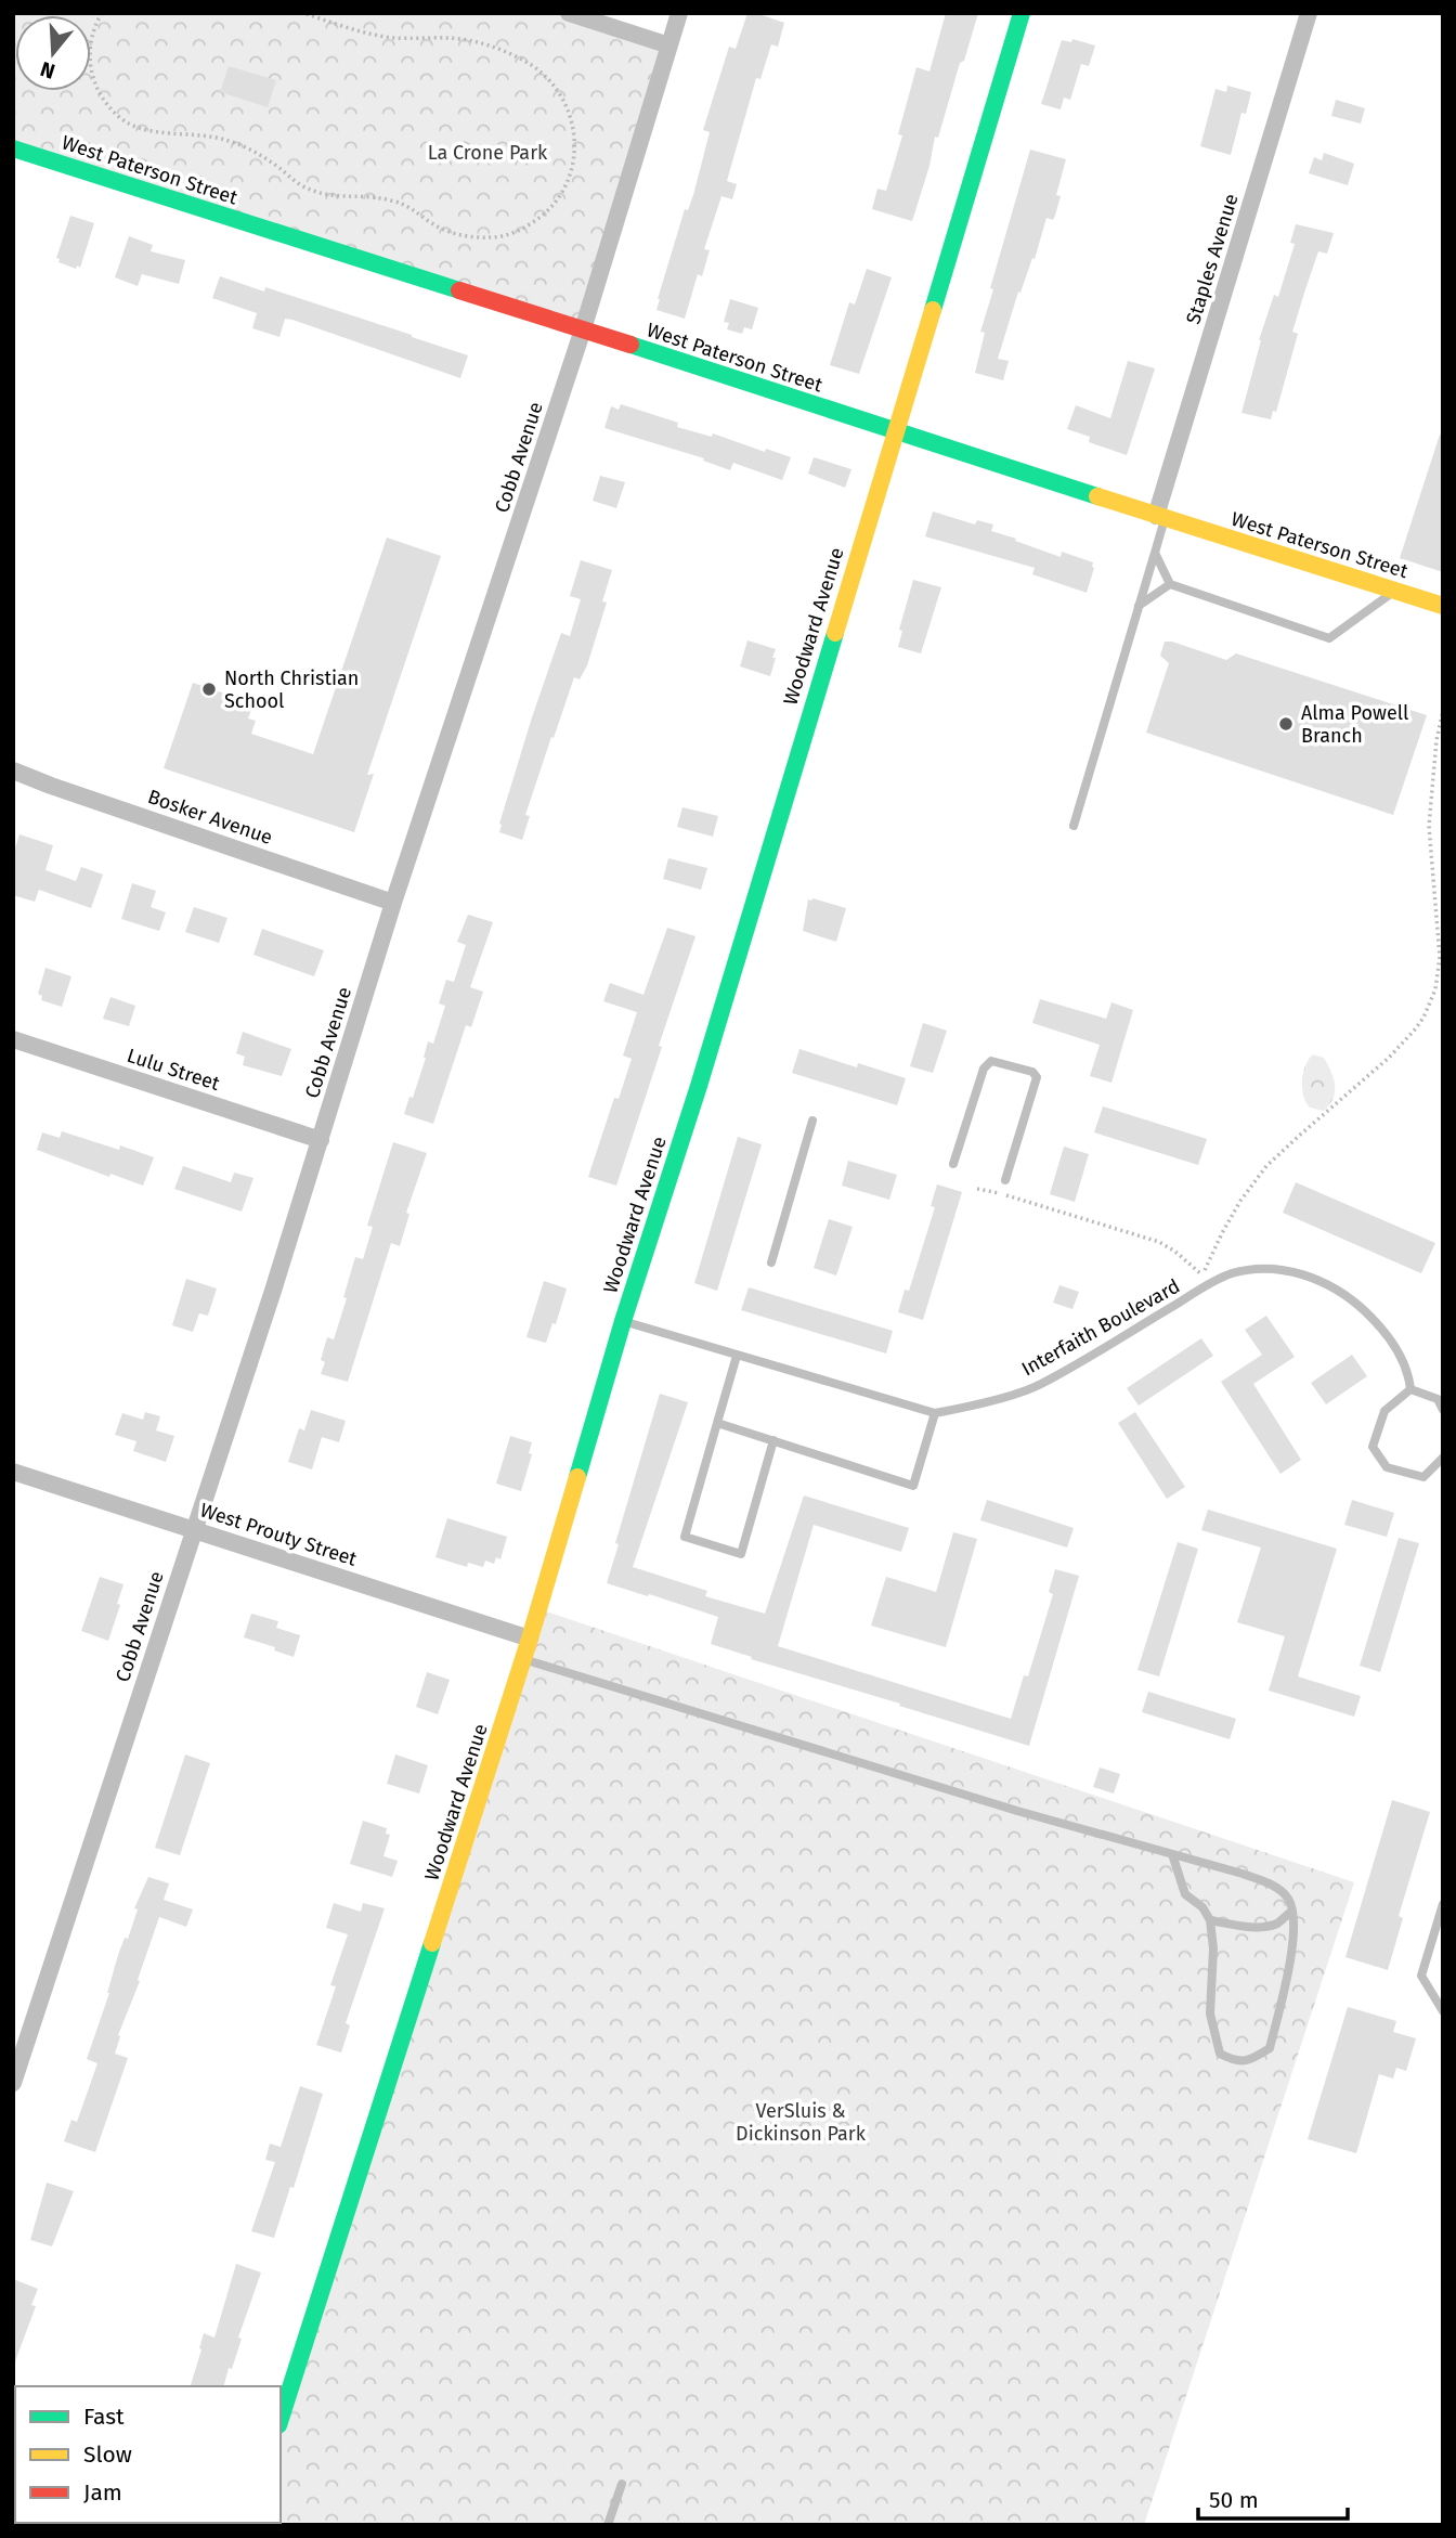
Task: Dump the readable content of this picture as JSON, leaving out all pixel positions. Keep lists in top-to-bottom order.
{
  "streets": {
    "street": [
      "West Paterson Street",
      "Staples Avenue",
      "Cobb Avenue",
      "Woodward Avenue",
      "Bosker Avenue",
      "Lulu Street",
      "West Prouty Street"
    ],
    "lane": ["Interfaith Boulevard"]
  },
  "crossings": [
    ["West Paterson Street", "Staples Avenue"],
    ["West Paterson Street", "Cobb Avenue"],
    ["West Paterson Street", "Woodward Avenue"],
    ["Cobb Avenue", "Bosker Avenue"],
    ["Cobb Avenue", "Lulu Street"],
    ["Cobb Avenue", "West Prouty Street"],
    ["Woodward Avenue", "Interfaith Boulevard"],
    ["Woodward Avenue", "West Prouty Street"]
  ],
  "parks": ["La Crone Park", "VerSluis & Dickinson Park"],
  "places": ["North Christian School", "Alma Powell Branch"],
  "legend": ["Fast", "Slow", "Jam"],
  "scale_bar": "50 m",
  "north": "bottom"
}
